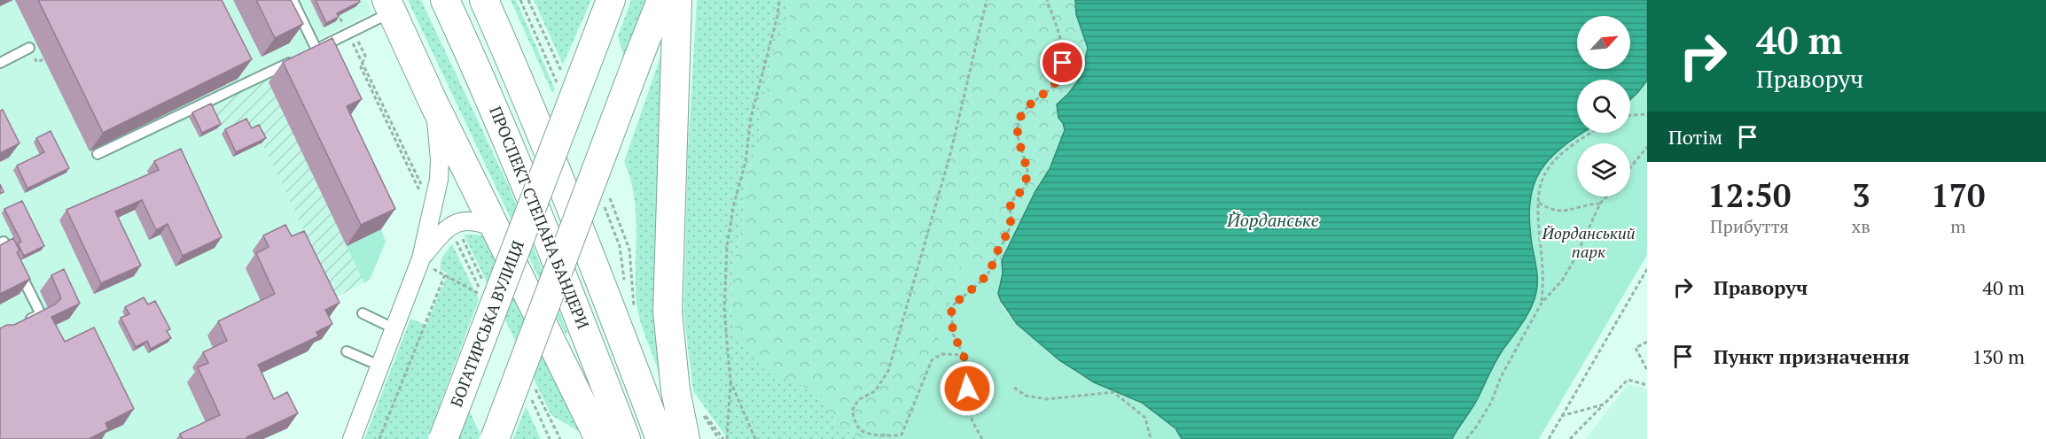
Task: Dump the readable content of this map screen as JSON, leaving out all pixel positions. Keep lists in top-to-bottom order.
{
  "streets": {
    "main road": ["ПРОСПЕКТ СТЕПАНА БАНДЕРИ", "БОГАТИРСЬКА ВУЛИЦЯ"]
  },
  "water": ["Йорданське"],
  "parks": ["Йорданський парк"],
  "north": "top right",
  "page": {
    "turn": ["40 m", "Праворуч"],
    "then": "Потім",
    "eta": [
      "12:50",
      "Прибуття",
      "3",
      "хв",
      "170",
      "m"
    ],
    "list": [
      {
        "name": "Праворуч",
        "value": "40 m"
      },
      {
        "name": "Пункт призначення",
        "value": "130 m"
      }
    ]
  }
}
